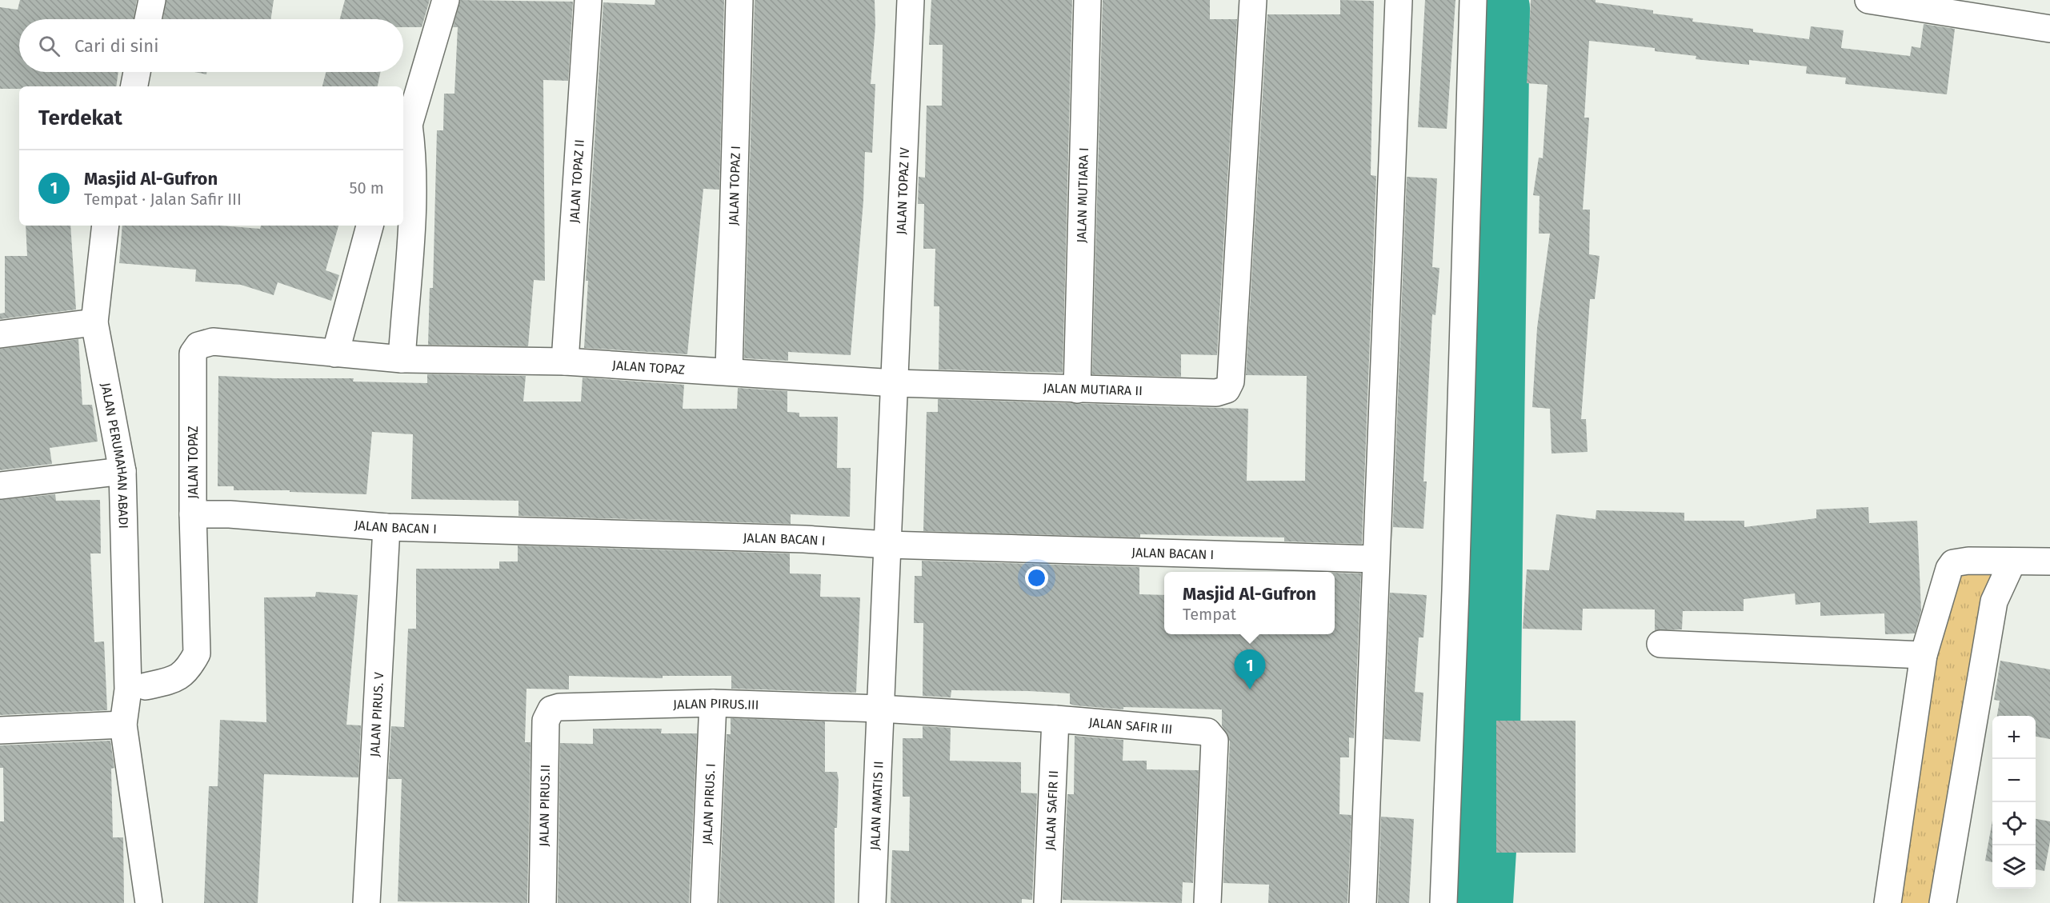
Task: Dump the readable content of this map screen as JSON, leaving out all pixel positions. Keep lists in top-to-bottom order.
{
  "streets": {
    "street": [
      "JALAN TOPAZ II",
      "JALAN TOPAZ I",
      "JALAN TOPAZ IV",
      "JALAN MUTIARA I",
      "JALAN TOPAZ",
      "JALAN MUTIARA II",
      "JALAN PERUMAHAN ABADI",
      "JALAN BACAN I",
      "JALAN PIRUS.III",
      "JALAN PIRUS. V",
      "JALAN SAFIR III",
      "JALAN PIRUS. I",
      "JALAN PIRUS.II",
      "JALAN AMATIS II",
      "JALAN SAFIR II"
    ]
  },
  "crossings": [
    ["JALAN TOPAZ II", "JALAN TOPAZ"],
    ["JALAN TOPAZ I", "JALAN TOPAZ"],
    ["JALAN TOPAZ IV", "JALAN TOPAZ"],
    ["JALAN TOPAZ IV", "JALAN MUTIARA II"],
    ["JALAN MUTIARA I", "JALAN MUTIARA II"],
    ["JALAN TOPAZ", "JALAN MUTIARA II"],
    ["JALAN TOPAZ", "JALAN PERUMAHAN ABADI"],
    ["JALAN TOPAZ", "JALAN BACAN I"],
    ["JALAN BACAN I", "JALAN PIRUS. V"],
    ["JALAN PIRUS.III", "JALAN SAFIR III"],
    ["JALAN PIRUS.III", "JALAN PIRUS. I"],
    ["JALAN PIRUS.III", "JALAN PIRUS.II"],
    ["JALAN PIRUS.III", "JALAN AMATIS II"],
    ["JALAN SAFIR III", "JALAN AMATIS II"],
    ["JALAN SAFIR III", "JALAN SAFIR II"]
  ],
  "page": {
    "search": "Cari di sini",
    "heading": "Terdekat",
    "list": [
      {
        "mark": "1",
        "name": "Masjid Al-Gufron",
        "note": "Tempat · Jalan Safir III",
        "value": "50 m"
      }
    ],
    "popup": ["Masjid Al-Gufron", "Tempat"],
    "pins": "1",
    "map_buttons": ["+", "−"]
  }
}
